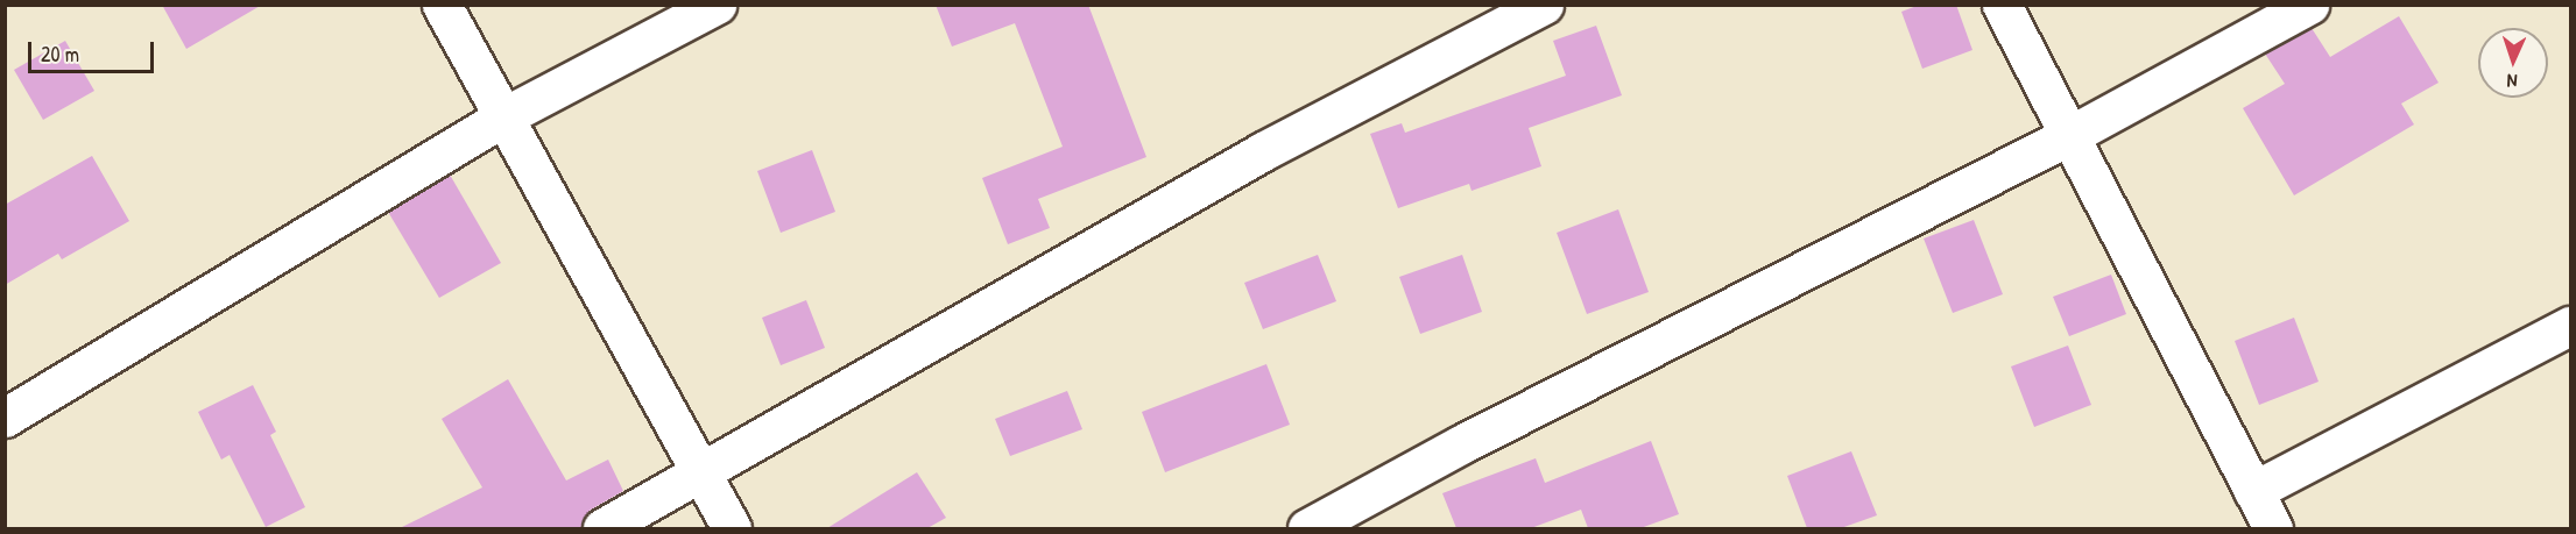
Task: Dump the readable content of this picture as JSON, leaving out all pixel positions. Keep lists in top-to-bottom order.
{
  "scale_bar": "20 m",
  "north": "bottom"
}
